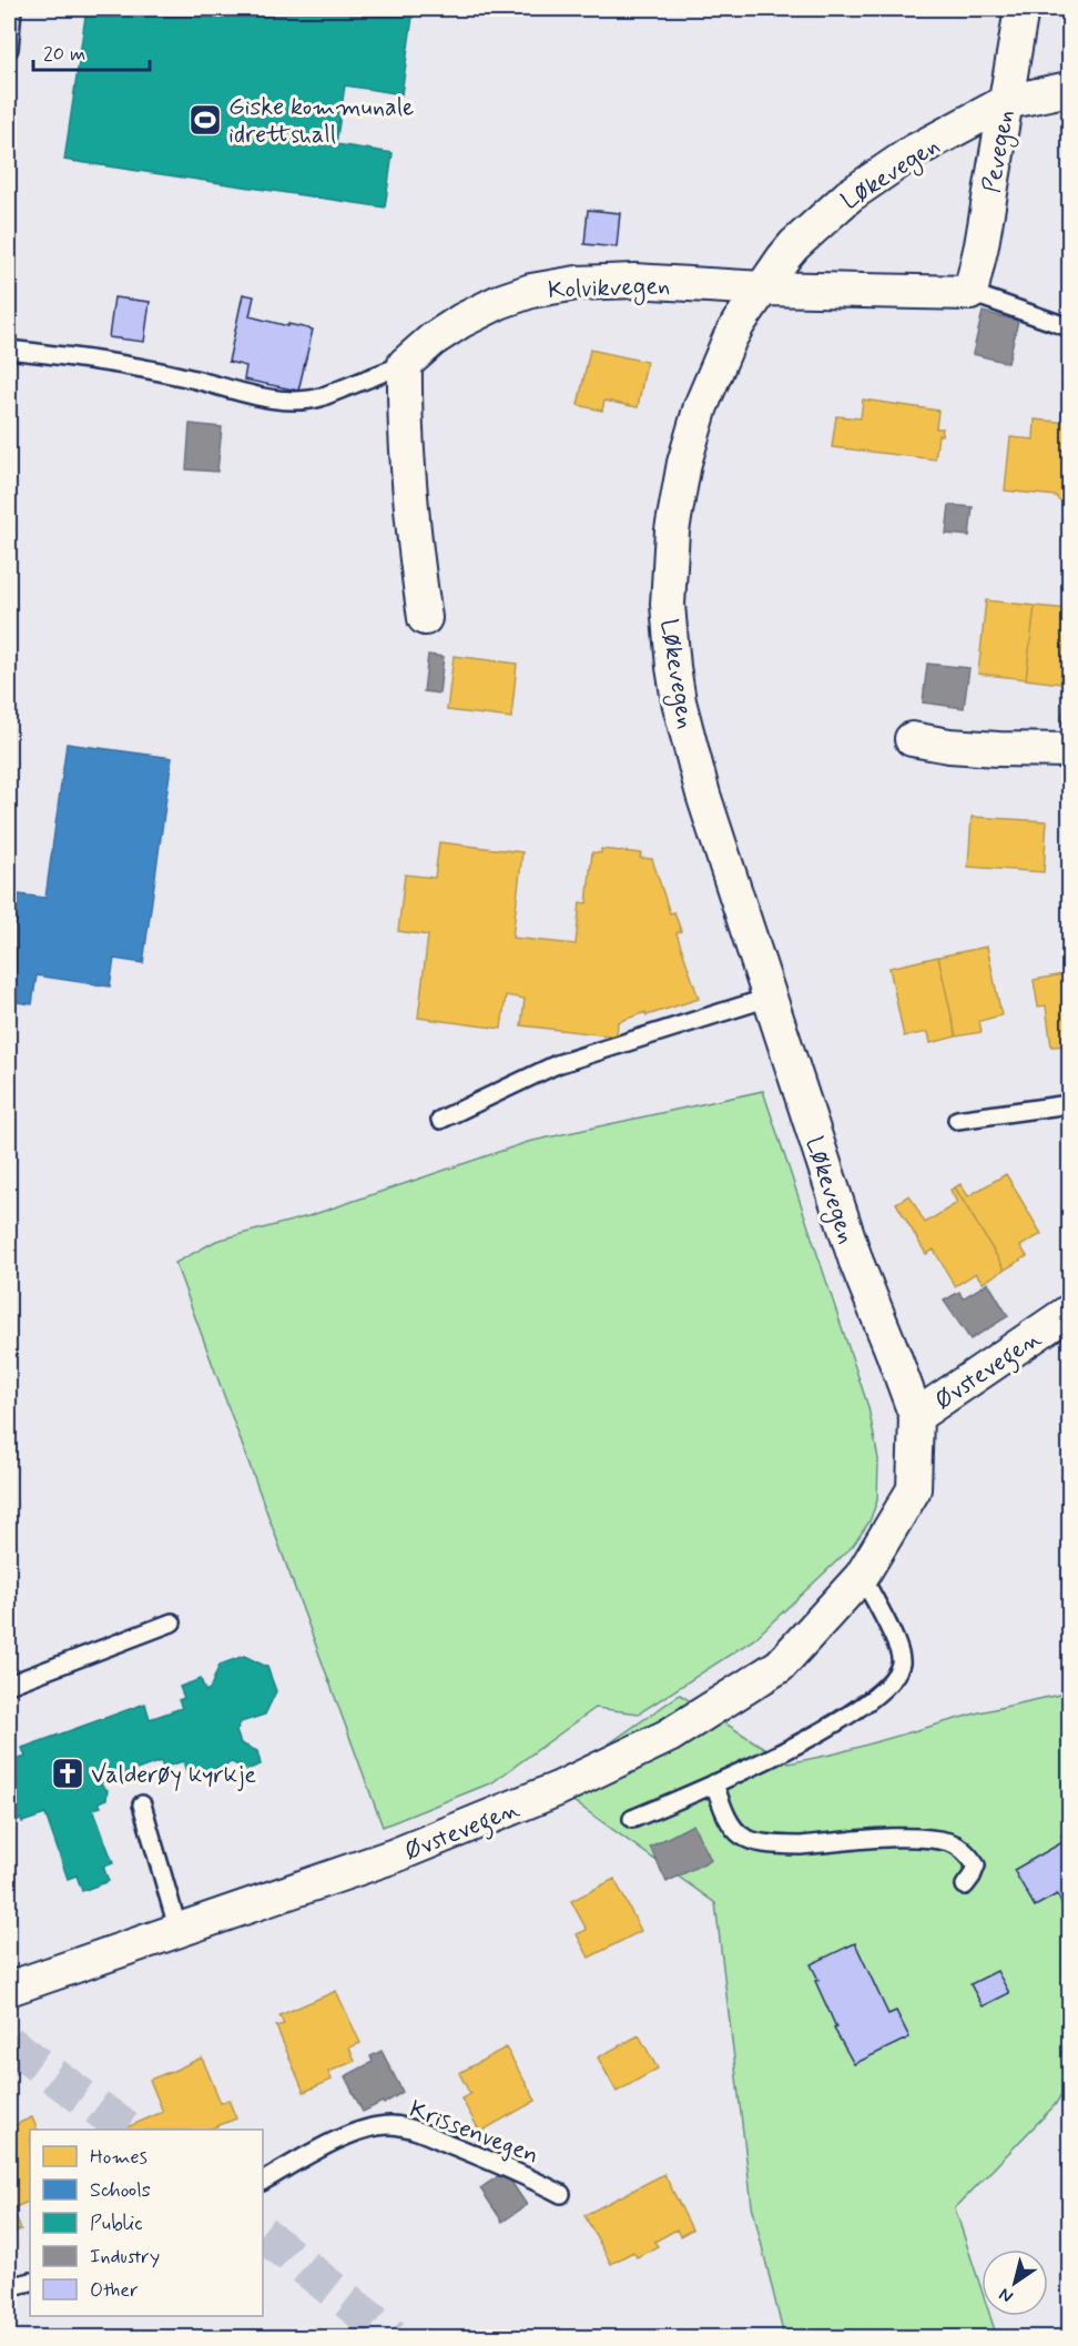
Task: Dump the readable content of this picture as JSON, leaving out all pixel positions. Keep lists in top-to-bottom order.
{
  "streets": {
    "street": [
      "Pevegen",
      "Løkevegen",
      "Kolvikvegen",
      "Øvstevegen"
    ],
    "lane": ["Krissenvegen"]
  },
  "crossings": [
    ["Pevegen", "Løkevegen"],
    ["Pevegen", "Kolvikvegen"],
    ["Løkevegen", "Kolvikvegen"],
    ["Løkevegen", "Øvstevegen"]
  ],
  "places": {
    "sports": ["Giske kommunale idrettshall"],
    "church": ["Valderøy kyrkje"]
  },
  "legend": [
    "Homes",
    "Schools",
    "Public",
    "Industry",
    "Other"
  ],
  "scale_bar": "20 m",
  "north": "bottom left"
}
